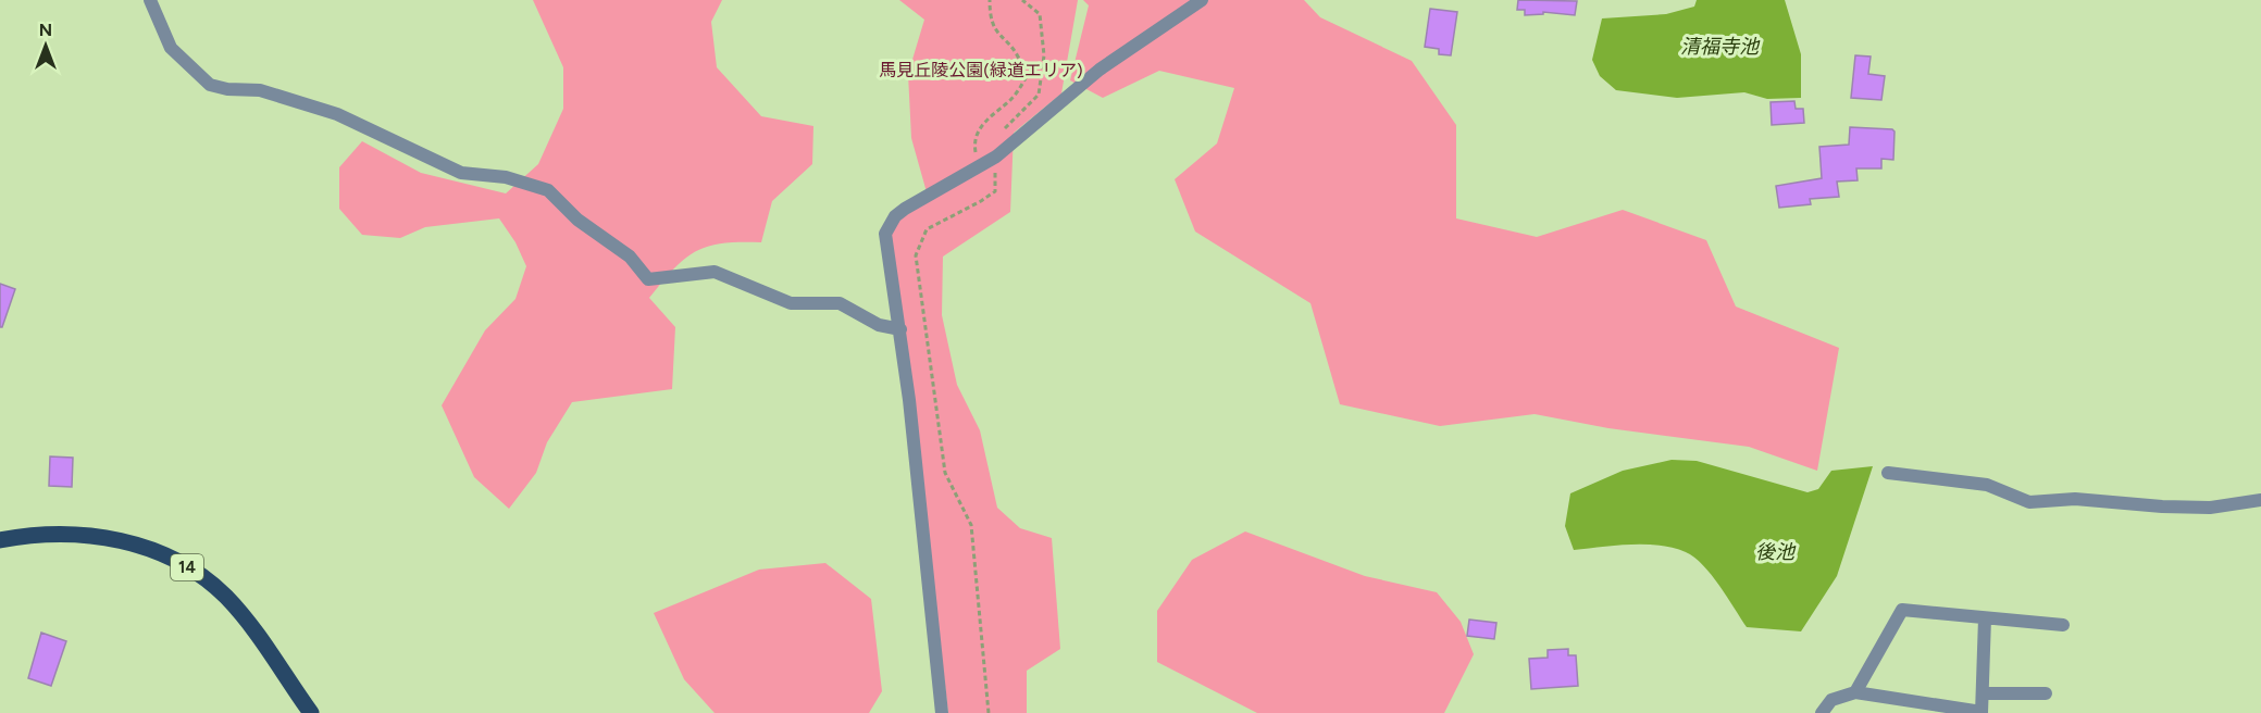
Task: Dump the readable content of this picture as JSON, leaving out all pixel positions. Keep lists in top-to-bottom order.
{
  "streets": {
    "main road": ["14"]
  },
  "water": ["清福寺池", "後池"],
  "parks": ["馬見丘陵公園(緑道エリア)"],
  "north": "top"
}
